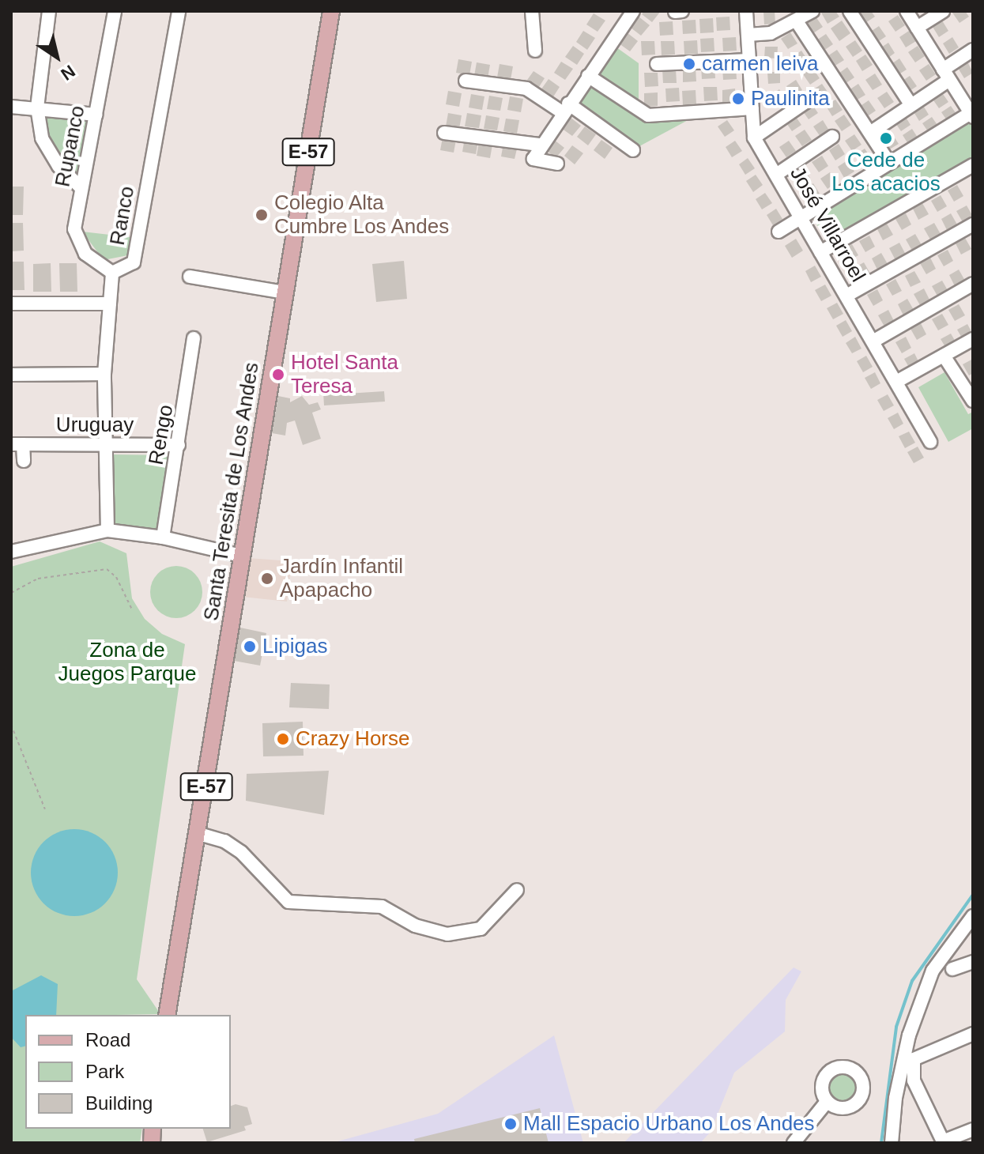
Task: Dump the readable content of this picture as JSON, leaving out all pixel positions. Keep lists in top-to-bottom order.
{
  "streets": {
    "main road": ["E-57", "Santa Teresita de Los Andes"],
    "street": [
      "Rupanco",
      "Ranco",
      "José Villarroel",
      "Uruguay",
      "Rengo"
    ]
  },
  "crossings": [
    ["Rupanco", "Ranco"],
    ["Ranco", "Uruguay"],
    ["Uruguay", "Rengo"]
  ],
  "parks": ["Zona de Juegos Parque"],
  "places": [
    "carmen leiva",
    "Paulinita",
    "Cede de Los acacios",
    "Colegio Alta Cumbre Los Andes",
    "Hotel Santa Teresa",
    "Jardín Infantil Apapacho",
    "Lipigas",
    "Crazy Horse",
    "Mall Espacio Urbano Los Andes"
  ],
  "legend": ["Road", "Park", "Building"],
  "north": "bottom right"
}
